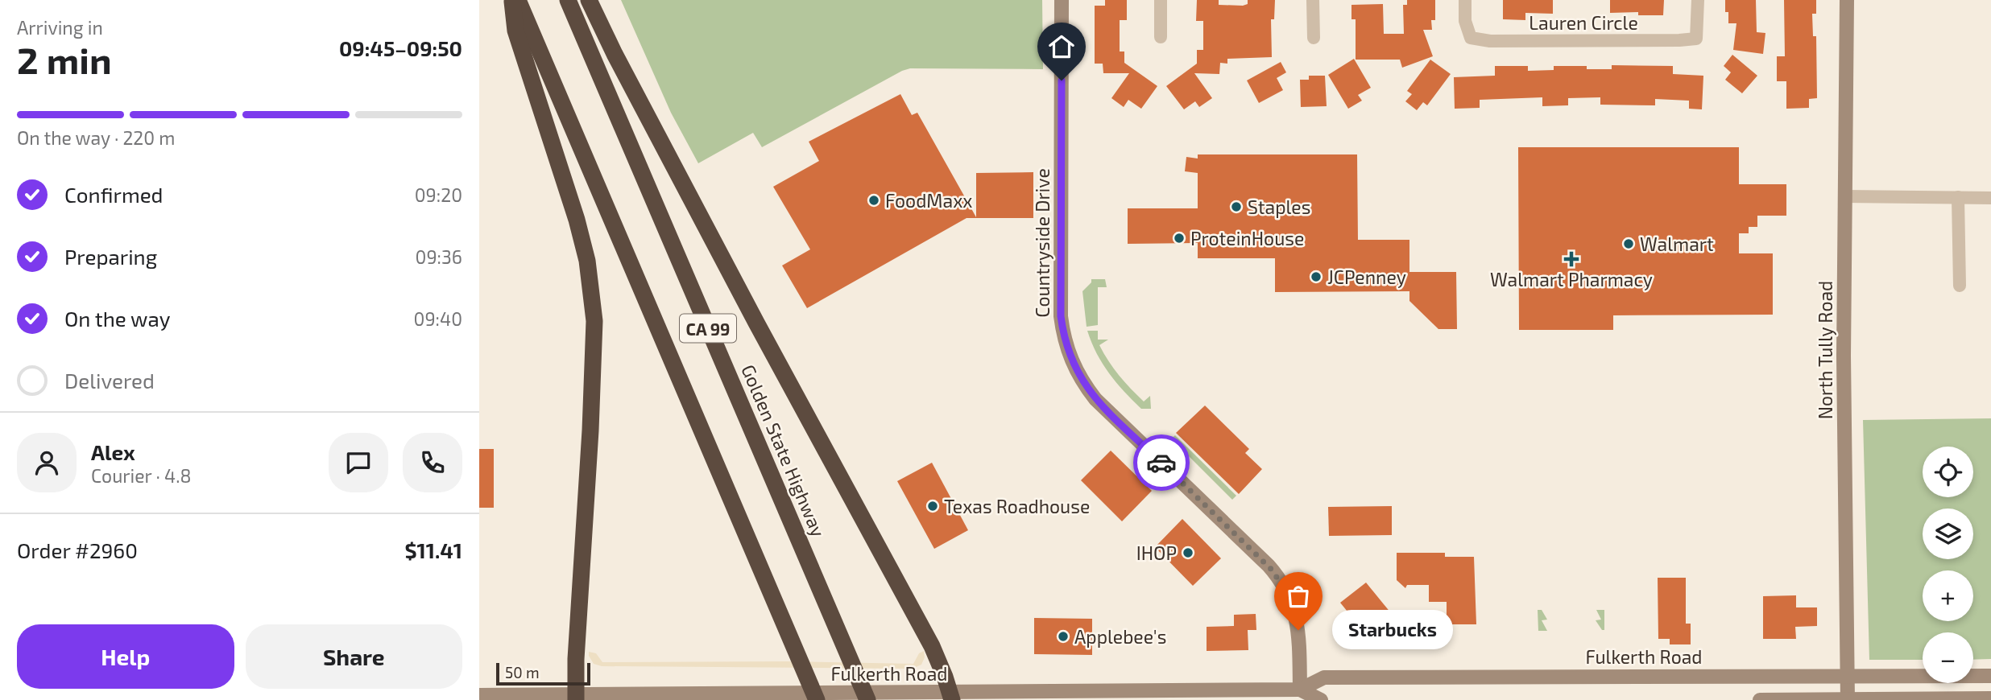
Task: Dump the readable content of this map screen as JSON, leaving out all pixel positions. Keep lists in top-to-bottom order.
{
  "streets": {
    "highway": ["CA 99", "Golden State Highway"],
    "street": [
      "Lauren Circle",
      "Countryside Drive",
      "North Tully Road",
      "Fulkerth Road"
    ]
  },
  "crossings": [
    ["Countryside Drive", "Fulkerth Road"],
    ["North Tully Road", "Fulkerth Road"]
  ],
  "places": {
    "other": [
      "FoodMaxx",
      "Staples",
      "ProteinHouse",
      "Walmart",
      "JCPenney",
      "Texas Roadhouse",
      "IHOP",
      "Starbucks",
      "Applebee's"
    ],
    "health": ["Walmart Pharmacy"]
  },
  "scale_bar": "50 m",
  "page": {
    "heading": ["2 min", "Arriving in", "09:45–09:50"],
    "panel": [
      "Alex",
      "Courier · 4.8",
      "Order #2960",
      "$11.41"
    ],
    "bar": "On the way · 220 m",
    "list": [
      ["Confirmed", "09:20"],
      ["Preparing", "09:36"],
      ["On the way", "09:40"],
      "Delivered"
    ],
    "map_buttons": ["+", "−"],
    "bubble": "Starbucks",
    "buttons": ["Help", "Share"],
    "scale": "50 m"
  }
}
